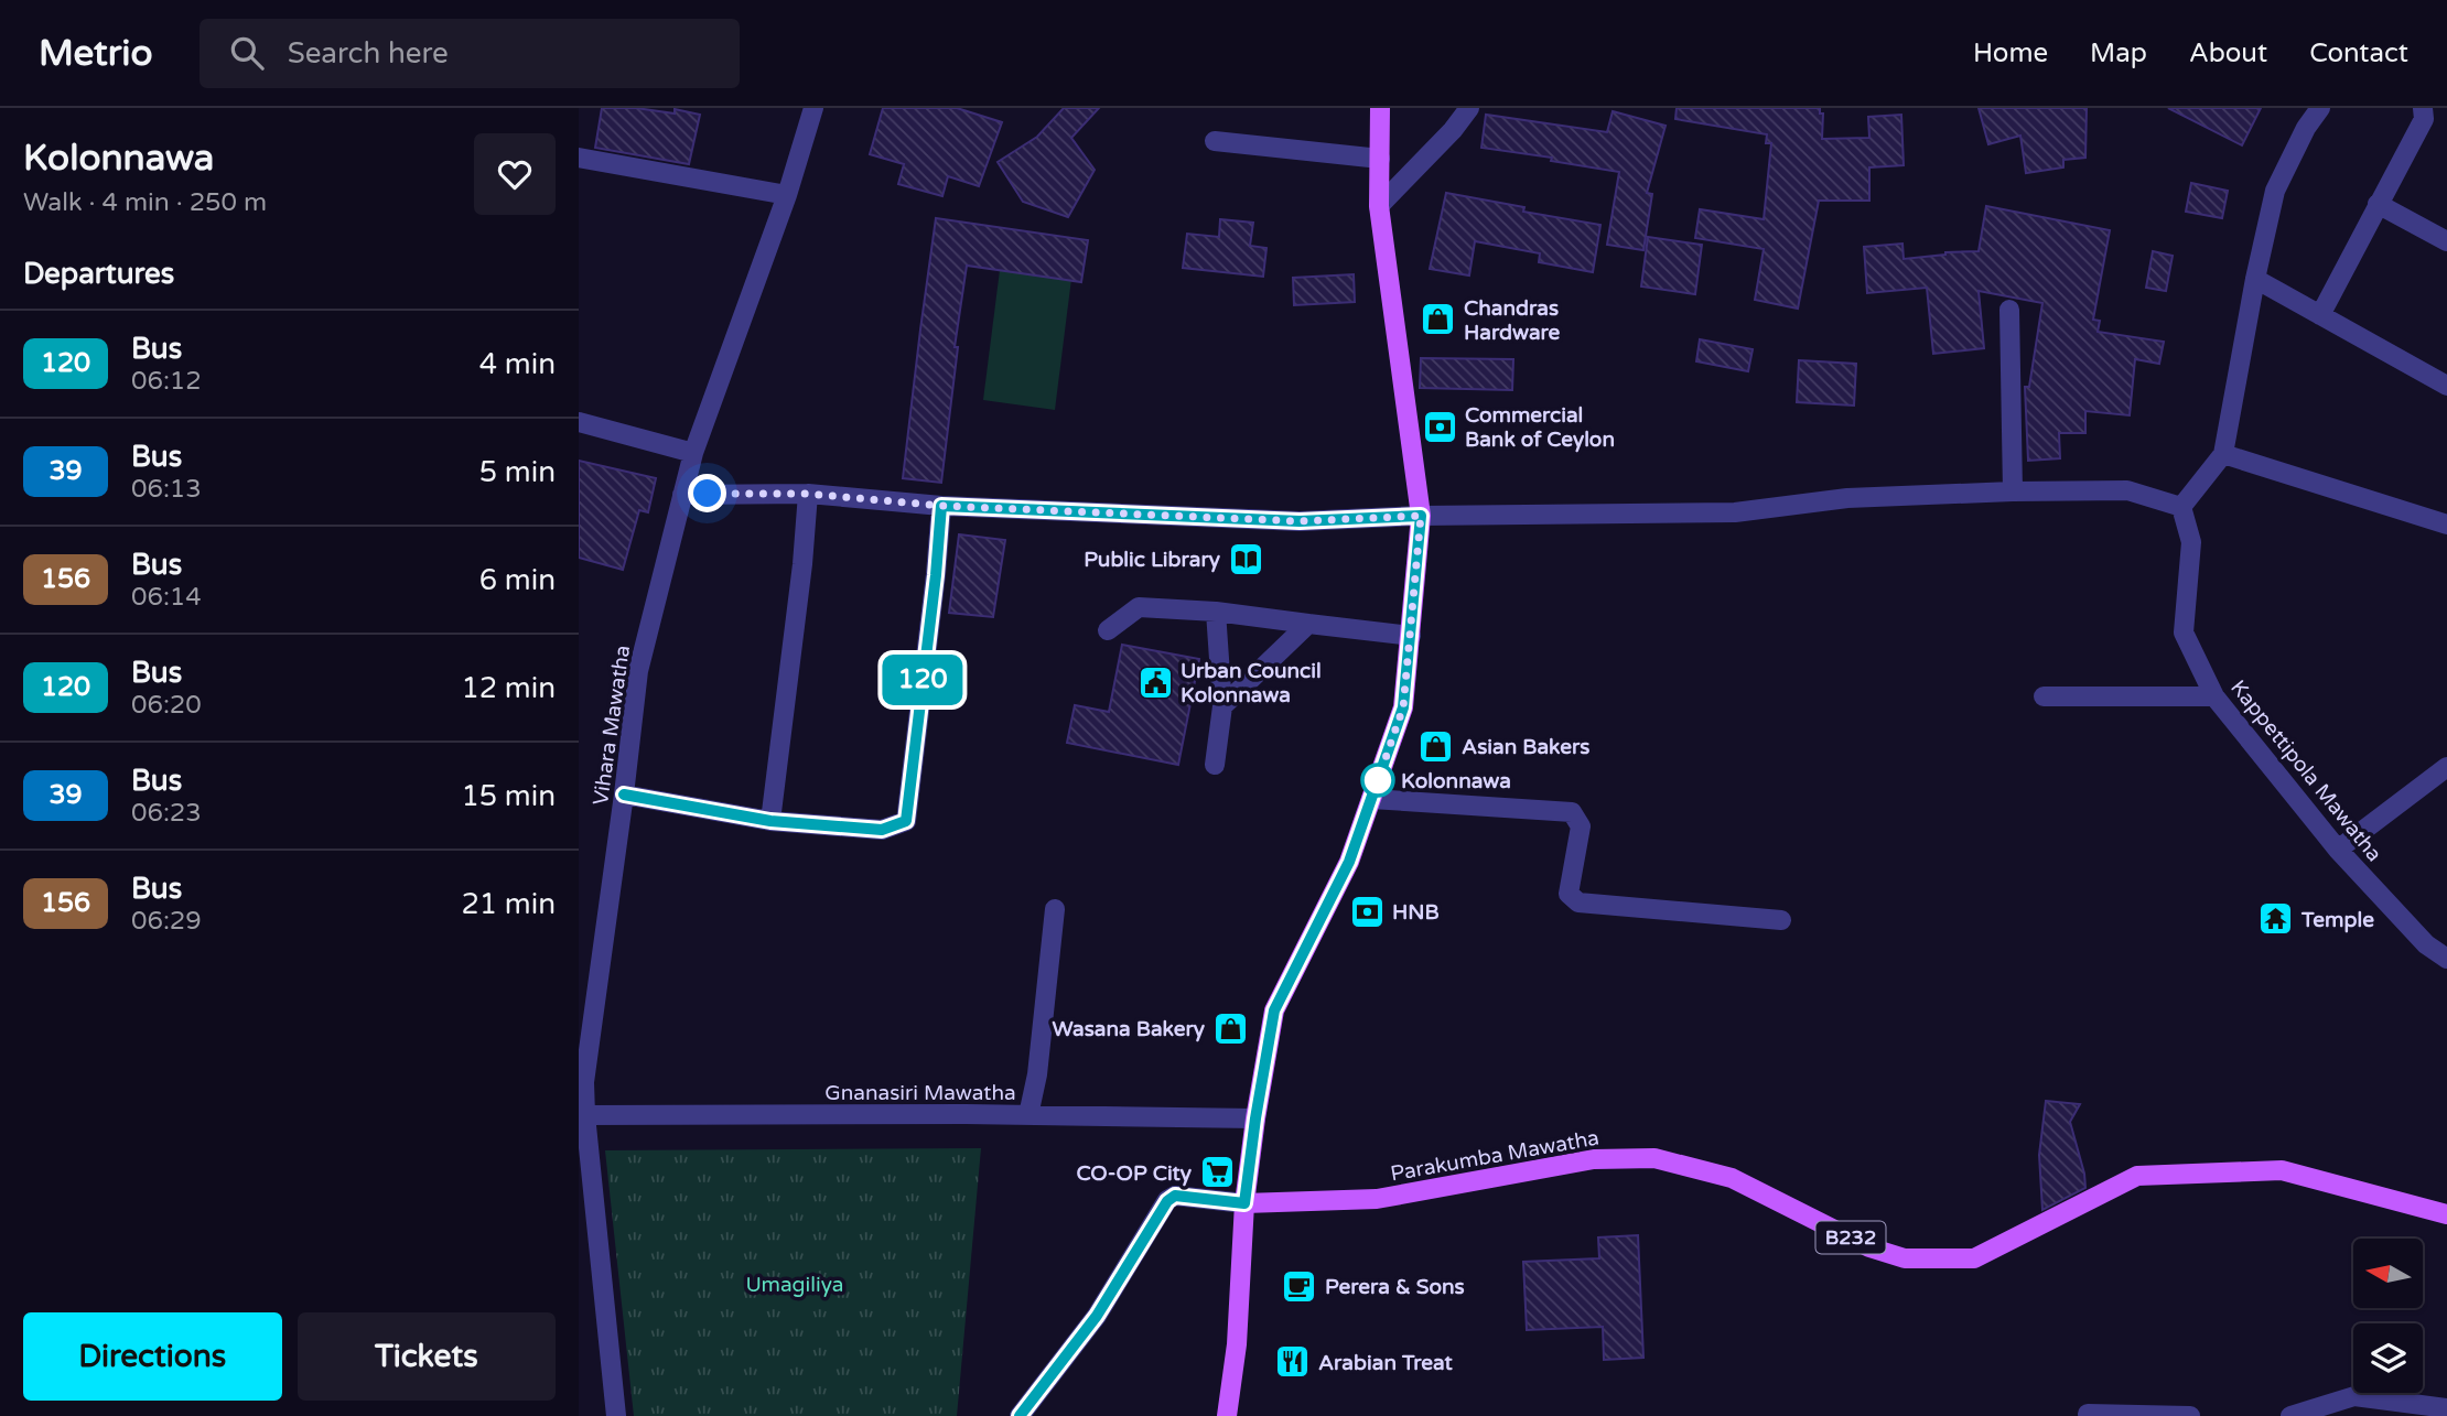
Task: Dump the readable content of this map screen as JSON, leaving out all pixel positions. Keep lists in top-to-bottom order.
{
  "streets": {
    "main road": ["Parakumba Mawatha", "B232"],
    "street": ["Vihara Mawatha", "Kappettipola Mawatha", "Gnanasiri Mawatha"]
  },
  "crossings": [
    ["Vihara Mawatha", "Gnanasiri Mawatha"]
  ],
  "parks": ["Umagiliya"],
  "places": {
    "shop": ["Chandras Hardware", "Asian Bakers", "Wasana Bakery"],
    "bank": ["Commercial Bank of Ceylon", "HNB"],
    "library": ["Public Library"],
    "public building": ["Urban Council Kolonnawa"],
    "other": ["Kolonnawa"],
    "temple": ["Temple"],
    "supermarket": ["CO-OP City"],
    "cafe": ["Perera & Sons"],
    "restaurant": ["Arabian Treat"]
  },
  "lines": ["bus line 120"],
  "north": "left",
  "page": {
    "header": "Metrio",
    "search": "Search here",
    "nav": [
      "Home",
      "Map",
      "About",
      "Contact"
    ],
    "heading": [
      ["Kolonnawa", "Walk · 4 min · 250 m"],
      "Departures"
    ],
    "on_map": "120",
    "list": [
      {
        "mark": "120",
        "name": "Bus",
        "note": "06:12",
        "value": "4 min"
      },
      {
        "mark": "39",
        "name": "Bus",
        "note": "06:13",
        "value": "5 min"
      },
      {
        "mark": "156",
        "name": "Bus",
        "note": "06:14",
        "value": "6 min"
      },
      {
        "mark": "120",
        "name": "Bus",
        "note": "06:20",
        "value": "12 min"
      },
      {
        "mark": "39",
        "name": "Bus",
        "note": "06:23",
        "value": "15 min"
      },
      {
        "mark": "156",
        "name": "Bus",
        "note": "06:29",
        "value": "21 min"
      }
    ],
    "buttons": ["Directions", "Tickets"]
  }
}
